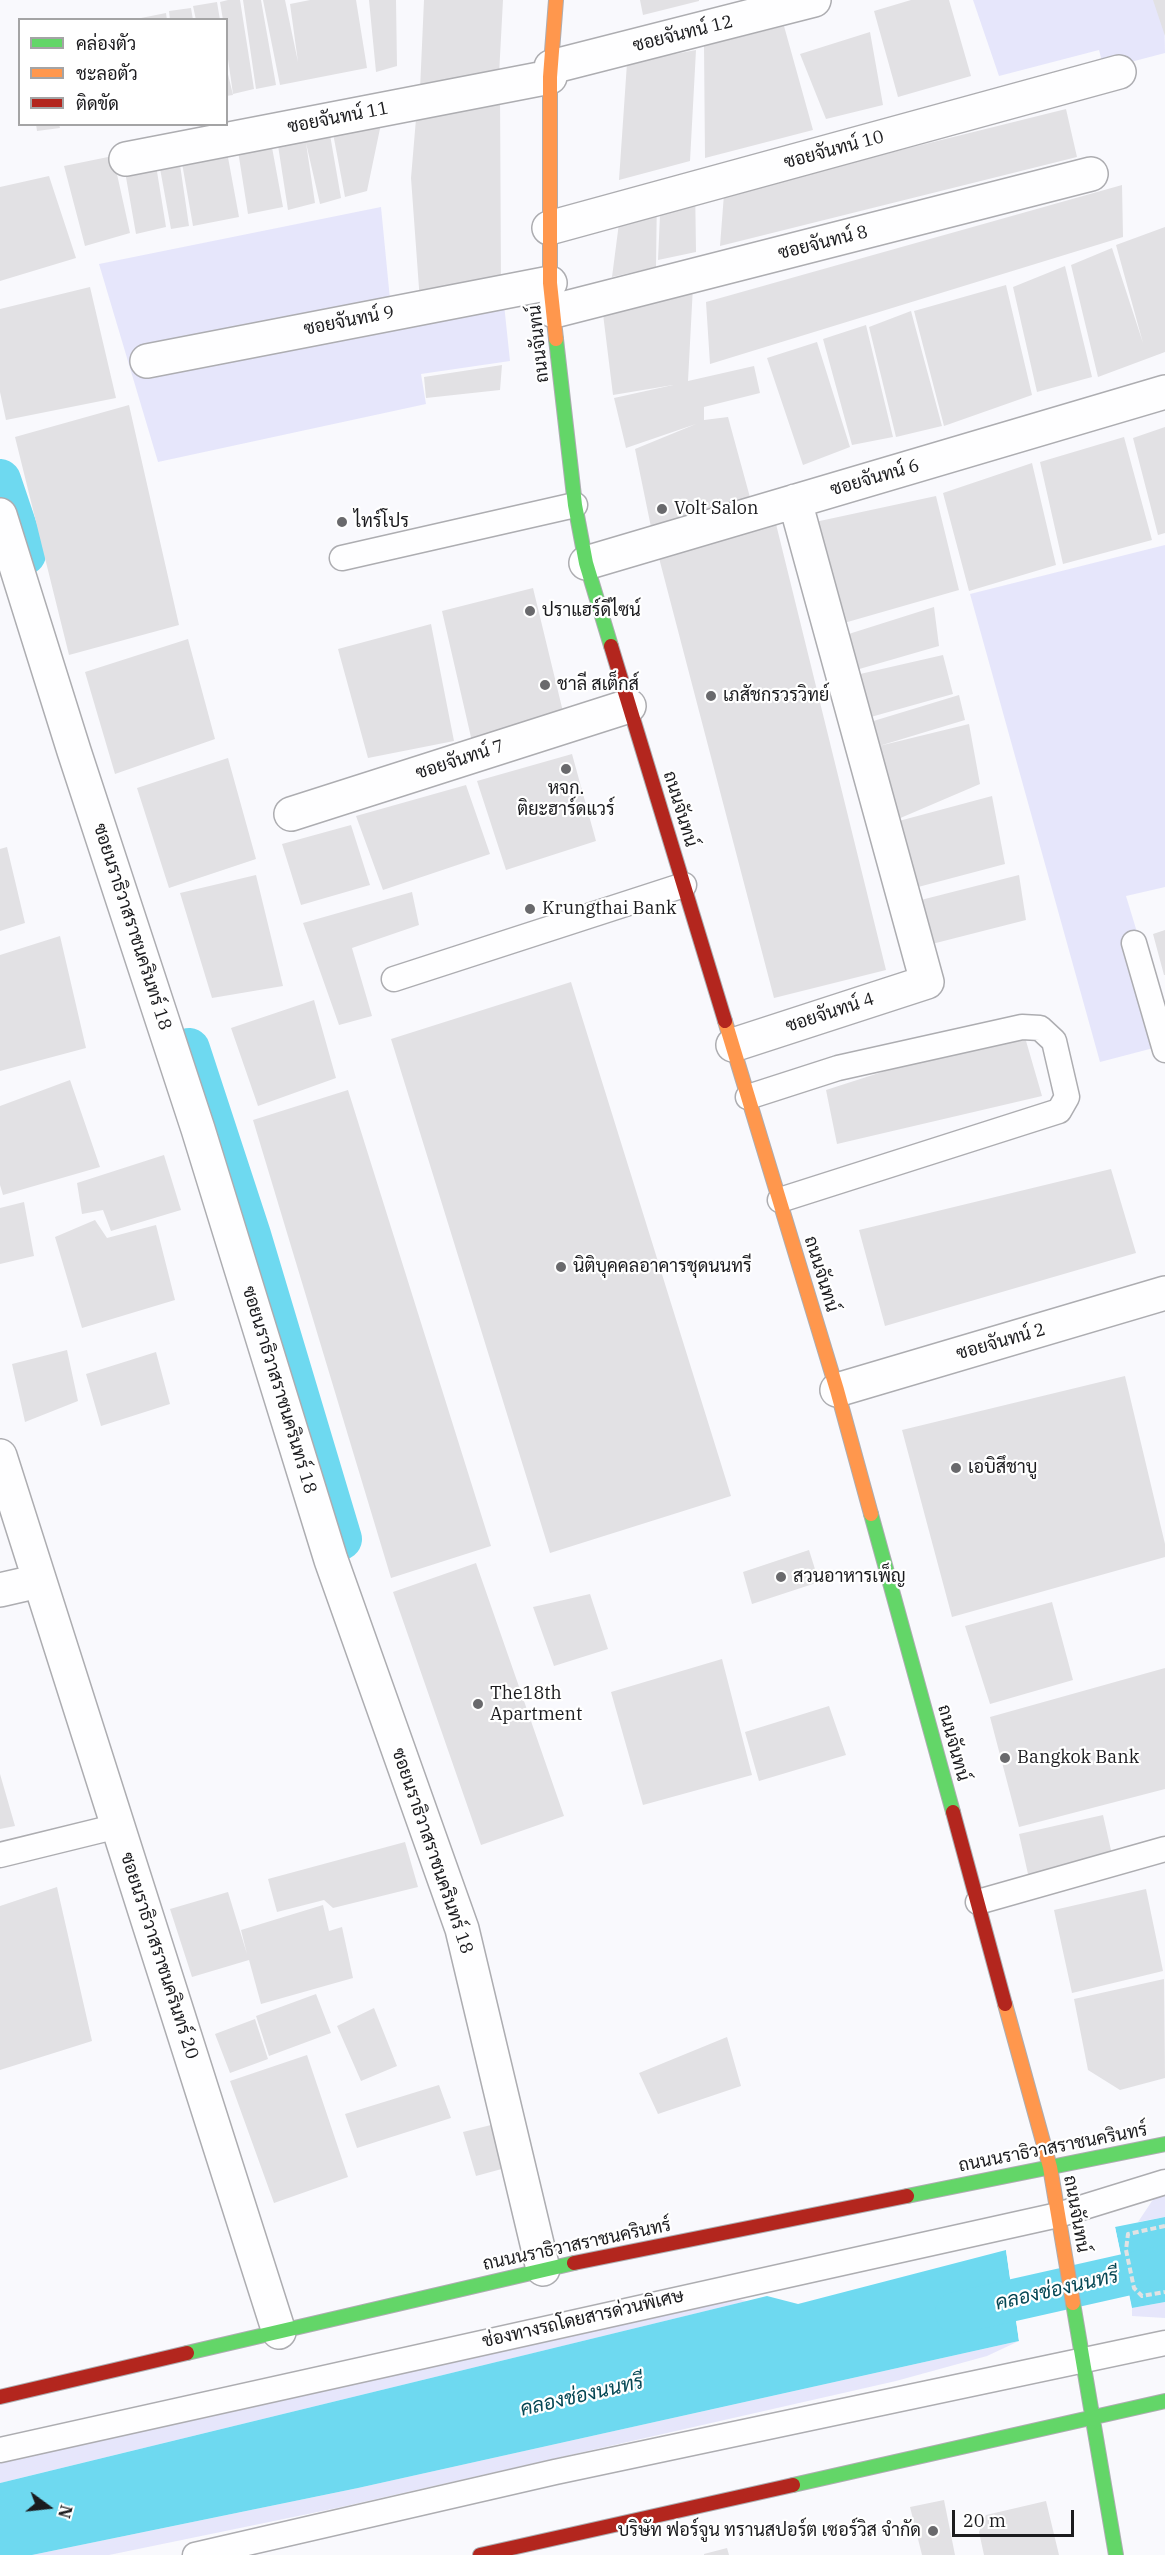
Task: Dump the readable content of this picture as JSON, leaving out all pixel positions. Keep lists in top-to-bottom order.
{
  "streets": {
    "main road": ["ถนนจันทน์", "ถนนนราธิวาสราชนครินทร์"],
    "street": [
      "ซอยจันทน์ 12",
      "ซอยจันทน์ 11",
      "ซอยจันทน์ 10",
      "ซอยจันทน์ 8",
      "ซอยจันทน์ 9",
      "ซอยจันทน์ 6",
      "ซอยจันทน์ 7",
      "ซอยนราธิวาสราชนครินทร์ 18",
      "ซอยจันทน์ 4",
      "ซอยจันทน์ 2",
      "ซอยนราธิวาสราชนครินทร์ 20"
    ],
    "lane": ["ช่องทางรถโดยสารด่วนพิเศษ"]
  },
  "crossings": [
    ["ซอยจันทน์ 12", "ซอยจันทน์ 11"],
    ["ซอยจันทน์ 12", "ถนนจันทน์"],
    ["ซอยจันทน์ 11", "ถนนจันทน์"],
    ["ซอยจันทน์ 10", "ถนนจันทน์"],
    ["ซอยจันทน์ 8", "ซอยจันทน์ 9"],
    ["ซอยจันทน์ 8", "ถนนจันทน์"],
    ["ซอยจันทน์ 9", "ถนนจันทน์"],
    ["ถนนจันทน์", "ซอยจันทน์ 6"],
    ["ถนนจันทน์", "ซอยจันทน์ 7"],
    ["ถนนจันทน์", "ซอยจันทน์ 4"],
    ["ถนนจันทน์", "ซอยจันทน์ 2"],
    ["ถนนจันทน์", "ถนนนราธิวาสราชนครินทร์"],
    ["ถนนจันทน์", "ช่องทางรถโดยสารด่วนพิเศษ"],
    ["ซอยจันทน์ 6", "ซอยจันทน์ 4"],
    ["ซอยนราธิวาสราชนครินทร์ 18", "ถนนนราธิวาสราชนครินทร์"],
    ["ซอยนราธิวาสราชนครินทร์ 20", "ถนนนราธิวาสราชนครินทร์"]
  ],
  "water": ["คลองช่องนนทรี"],
  "places": [
    "Volt Salon",
    "ไทร์โปร",
    "ปราแฮร์ดีไซน์",
    "ชาลี สเต็กส์",
    "เภสัชกรวรวิทย์",
    "หจก. ติยะฮาร์ดแวร์",
    "Krungthai Bank",
    "นิติบุคคลอาคารชุดนนทรี",
    "เอบิสึชาบู",
    "สวนอาหารเพ็ญ",
    "The18th Apartment",
    "Bangkok Bank",
    "บริษัท ฟอร์จูน ทรานสปอร์ต เซอร์วิส จำกัด"
  ],
  "legend": ["คล่องตัว", "ชะลอตัว", "ติดขัด"],
  "scale_bar": "20 m",
  "north": "right"
}
